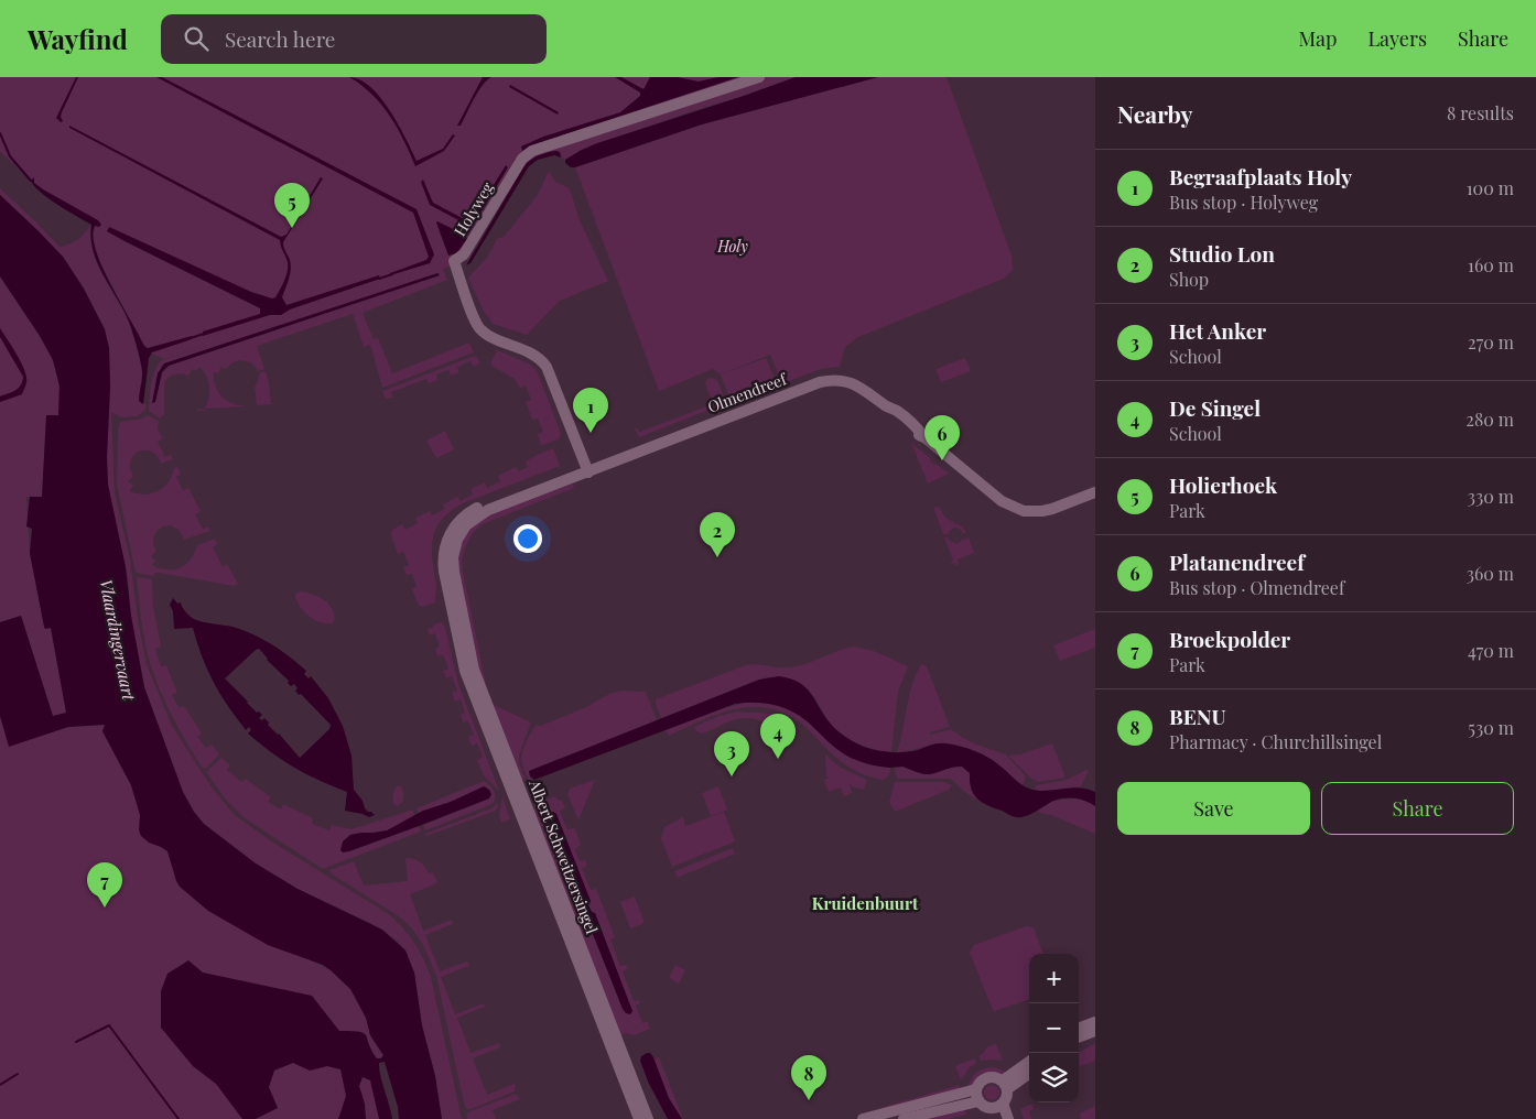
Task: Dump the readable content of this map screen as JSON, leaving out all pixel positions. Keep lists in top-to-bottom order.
{
  "streets": {
    "street": ["Holyweg", "Olmendreef", "Albert Schweitzersingel"]
  },
  "crossings": [
    ["Holyweg", "Olmendreef"],
    ["Olmendreef", "Albert Schweitzersingel"]
  ],
  "districts": ["Kruidenbuurt"],
  "water": ["Vlaardingervaart"],
  "parks": ["Holy"],
  "page": {
    "header": "Wayfind",
    "search": "Search here",
    "nav": ["Map", "Layers", "Share"],
    "heading": ["Nearby", "8 results"],
    "list": [
      {
        "mark": "1",
        "name": "Begraafplaats Holy",
        "note": "Bus stop · Holyweg",
        "value": "100 m"
      },
      {
        "mark": "2",
        "name": "Studio Lon",
        "note": "Shop",
        "value": "160 m"
      },
      {
        "mark": "3",
        "name": "Het Anker",
        "note": "School",
        "value": "270 m"
      },
      {
        "mark": "4",
        "name": "De Singel",
        "note": "School",
        "value": "280 m"
      },
      {
        "mark": "5",
        "name": "Holierhoek",
        "note": "Park",
        "value": "330 m"
      },
      {
        "mark": "6",
        "name": "Platanendreef",
        "note": "Bus stop · Olmendreef",
        "value": "360 m"
      },
      {
        "mark": "7",
        "name": "Broekpolder",
        "note": "Park",
        "value": "470 m"
      },
      {
        "mark": "8",
        "name": "BENU",
        "note": "Pharmacy · Churchillsingel",
        "value": "530 m"
      }
    ],
    "pins": [
      "5",
      "1",
      "6",
      "2",
      "4",
      "3",
      "7",
      "8"
    ],
    "buttons": ["Save", "Share"],
    "map_buttons": ["+", "−"]
  }
}
